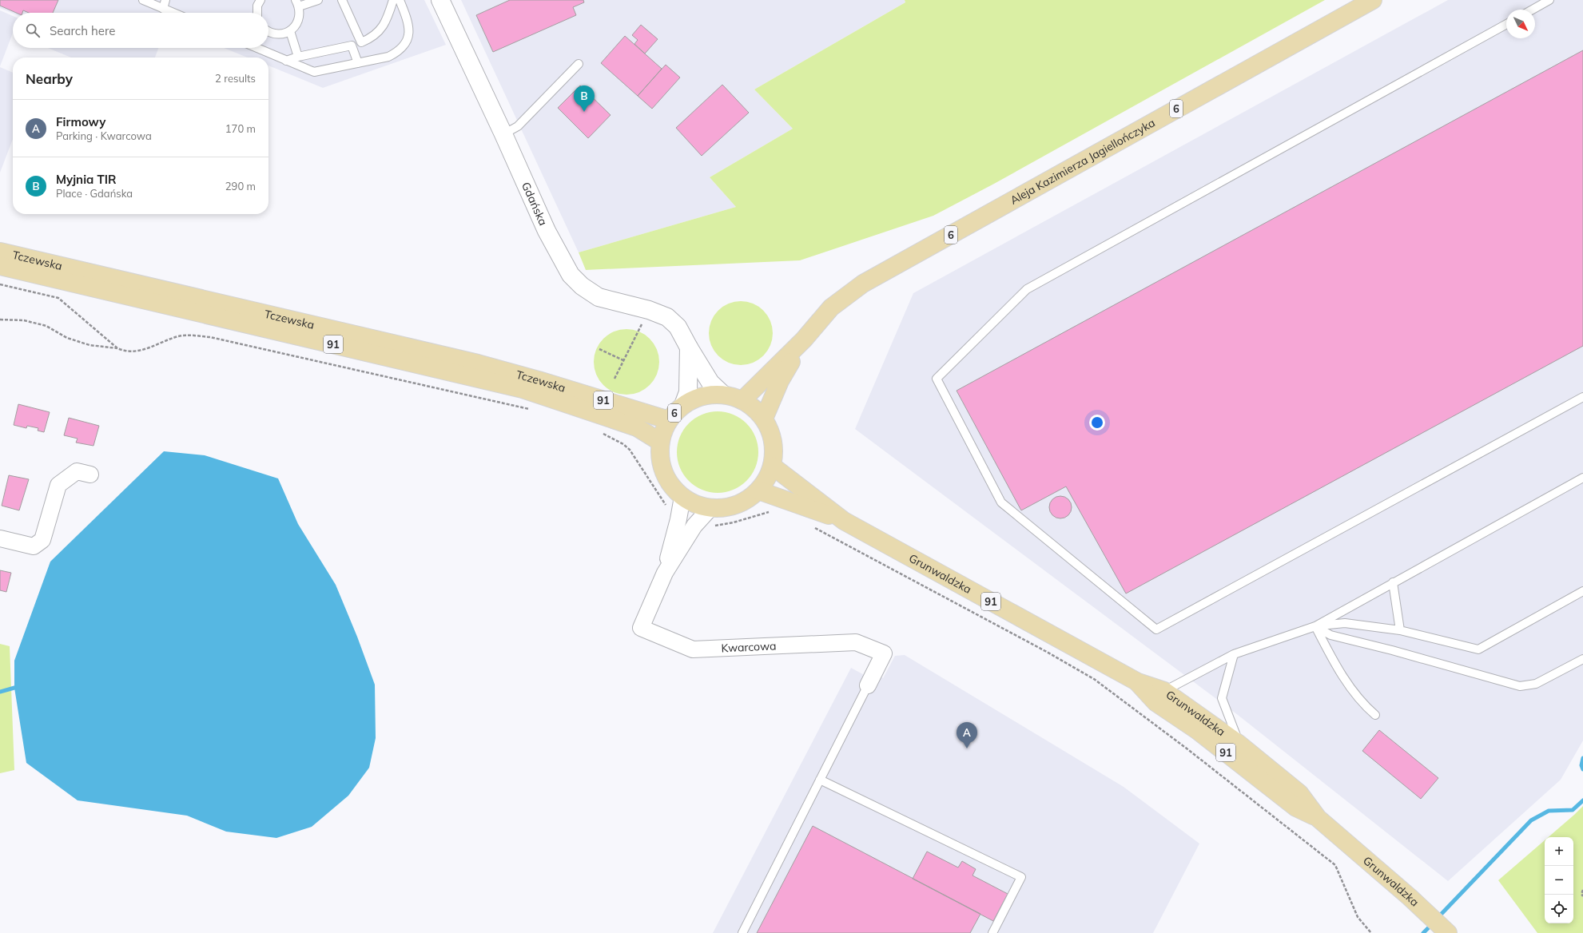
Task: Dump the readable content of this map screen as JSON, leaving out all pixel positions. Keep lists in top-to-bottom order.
{
  "streets": {
    "main road": [
      "6",
      "Aleja Kazimierza Jagiellończyka",
      "Tczewska",
      "91",
      "Grunwaldzka"
    ],
    "street": ["Gdańska", "Kwarcowa"]
  },
  "crossings": [
    ["6", "Aleja Kazimierza Jagiellończyka"],
    ["6", "Gdańska"],
    ["6", "Tczewska"],
    ["6", "Grunwaldzka"],
    ["6", "Kwarcowa"],
    ["Aleja Kazimierza Jagiellończyka", "Gdańska"],
    ["Aleja Kazimierza Jagiellończyka", "Tczewska"],
    ["Aleja Kazimierza Jagiellończyka", "Grunwaldzka"],
    ["Aleja Kazimierza Jagiellończyka", "Kwarcowa"],
    ["Gdańska", "Tczewska"],
    ["Gdańska", "Grunwaldzka"],
    ["Gdańska", "Kwarcowa"],
    ["Tczewska", "Grunwaldzka"],
    ["Tczewska", "Kwarcowa"],
    ["Grunwaldzka", "Kwarcowa"]
  ],
  "north": "bottom right",
  "page": {
    "search": "Search here",
    "heading": ["Nearby", "2 results"],
    "pins": ["B", "A"],
    "list": [
      {
        "mark": "A",
        "name": "Firmowy",
        "note": "Parking · Kwarcowa",
        "value": "170 m"
      },
      {
        "mark": "B",
        "name": "Myjnia TIR",
        "note": "Place · Gdańska",
        "value": "290 m"
      }
    ],
    "map_buttons": ["+", "−"]
  }
}
